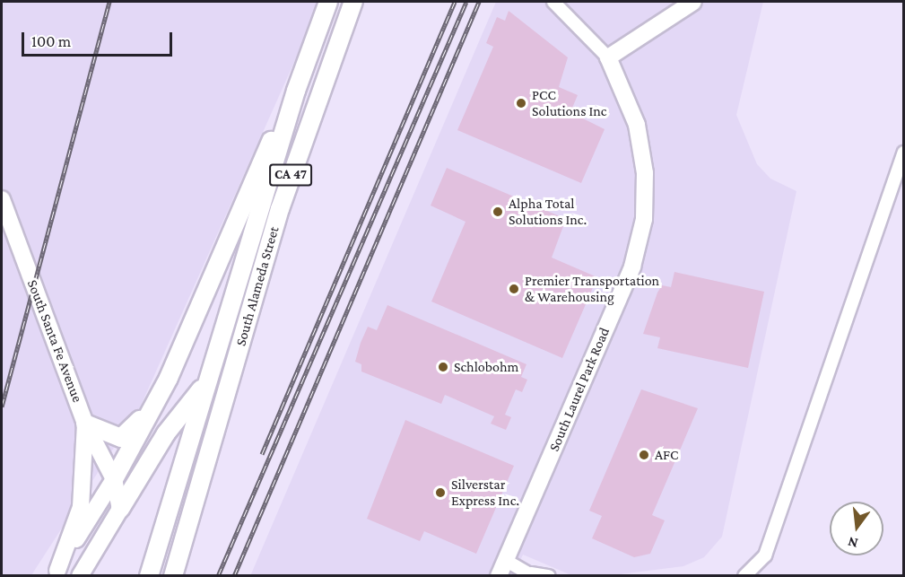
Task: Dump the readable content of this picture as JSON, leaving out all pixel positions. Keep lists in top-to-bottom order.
{
  "streets": {
    "main road": [
      "CA 47",
      "South Alameda Street",
      "South Santa Fe Avenue",
      "South Laurel Park Road"
    ]
  },
  "places": [
    "PCC Solutions Inc",
    "Alpha Total Solutions Inc.",
    "Premier Transportation & Warehousing",
    "Schlobohm",
    "AFC",
    "Silverstar Express Inc."
  ],
  "scale_bar": "100 m",
  "north": "bottom"
}
